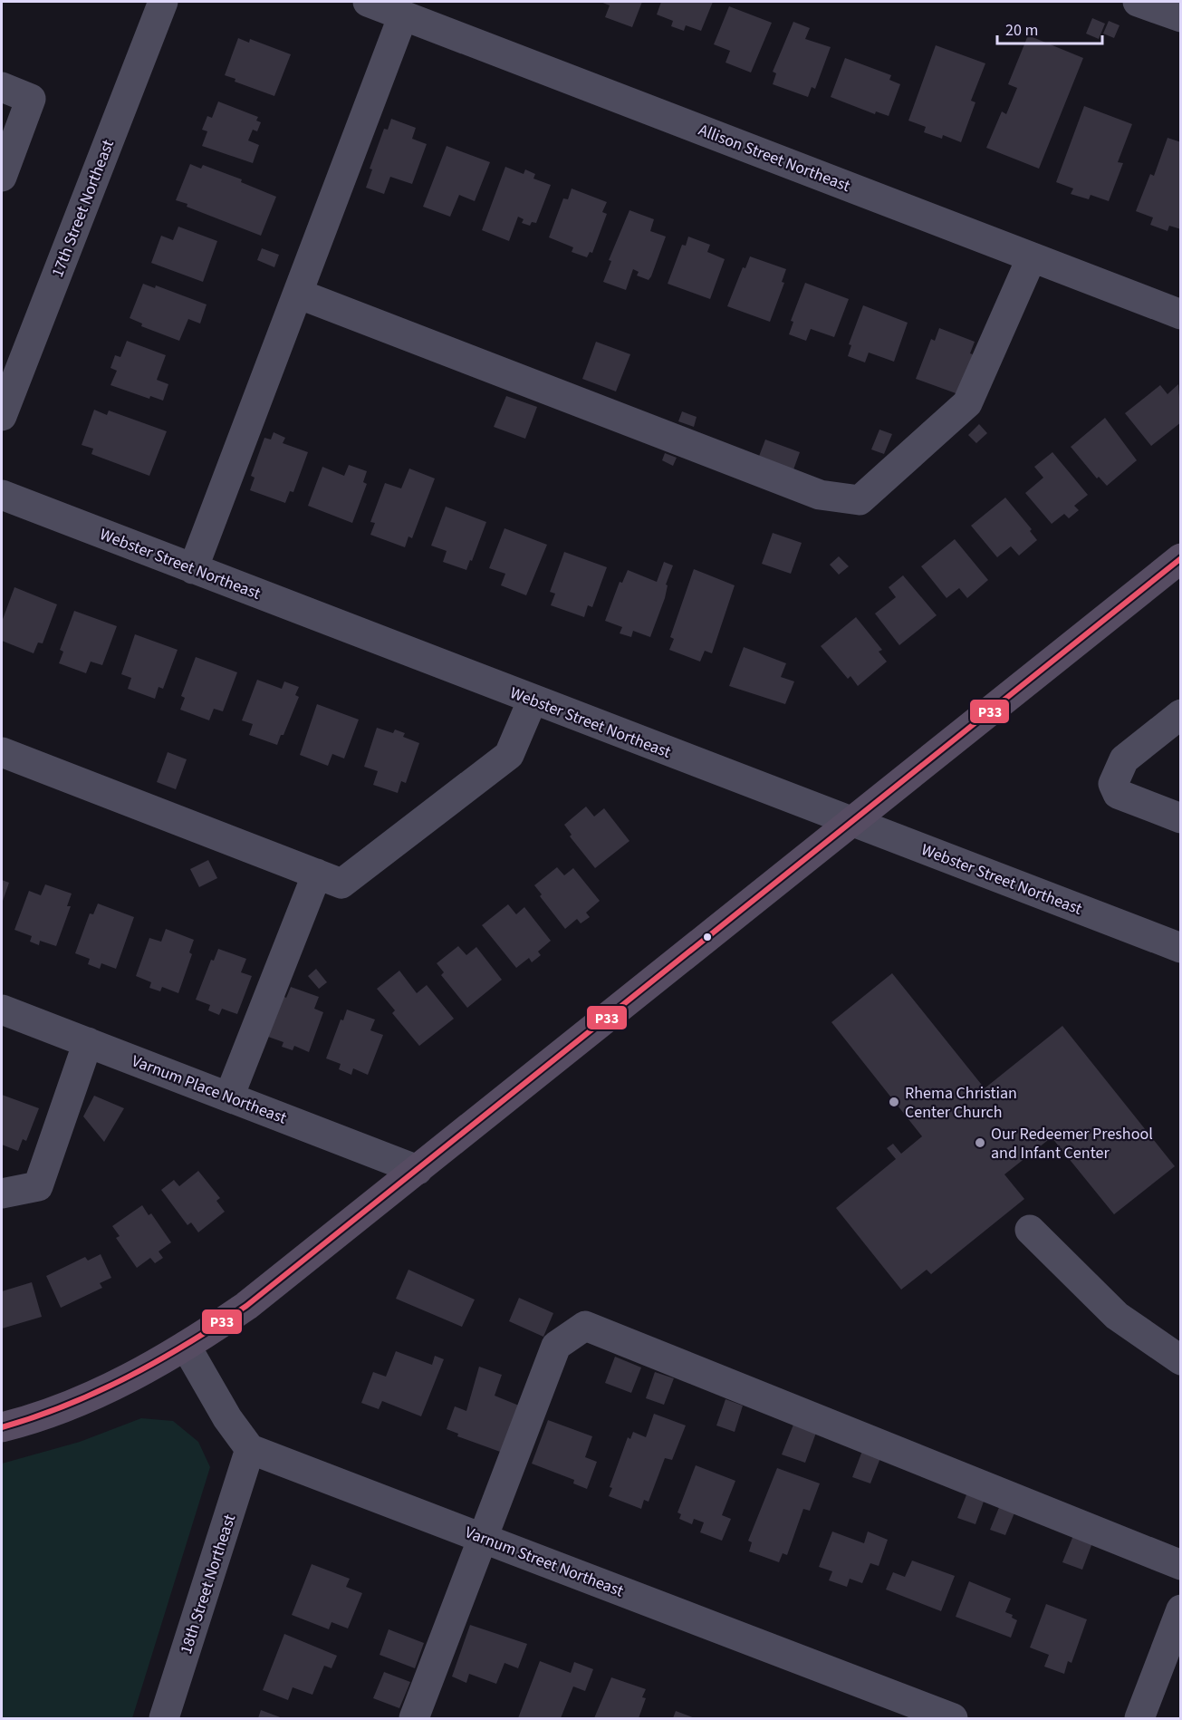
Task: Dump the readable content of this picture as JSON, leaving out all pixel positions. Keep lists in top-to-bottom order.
{
  "streets": {
    "street": [
      "Allison Street Northeast",
      "17th Street Northeast",
      "Webster Street Northeast",
      "Varnum Place Northeast",
      "Varnum Street Northeast",
      "18th Street Northeast"
    ]
  },
  "crossings": [
    ["Varnum Street Northeast", "18th Street Northeast"]
  ],
  "places": ["Rhema Christian Center Church", "Our Redeemer Preshool and Infant Center"],
  "lines": ["transit line P33"],
  "scale_bar": "20 m"
}
